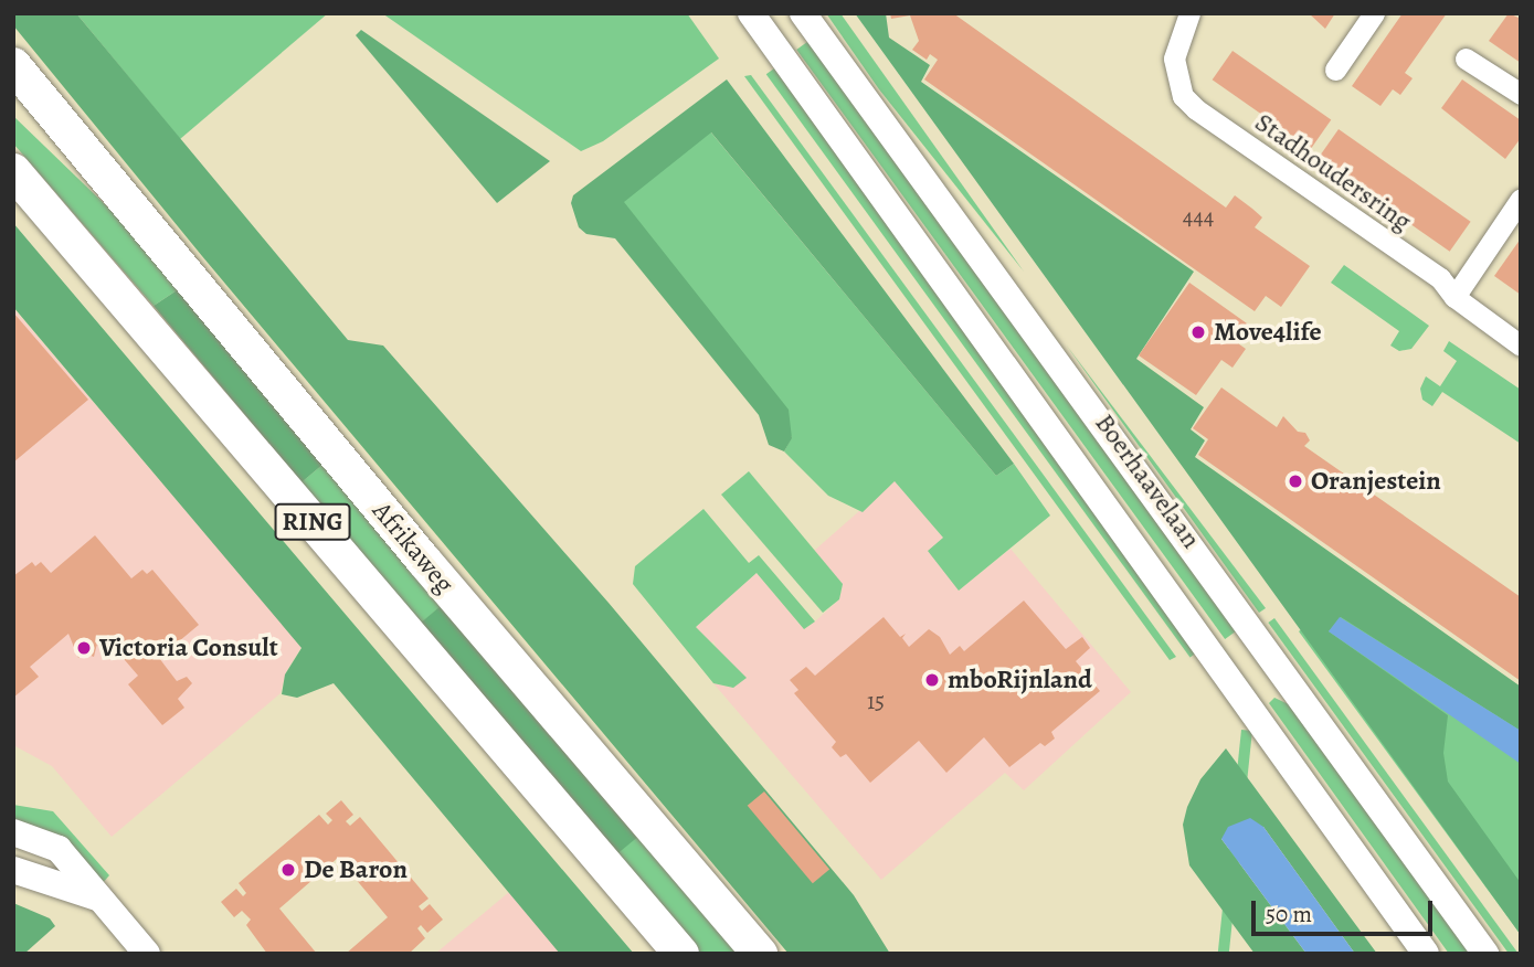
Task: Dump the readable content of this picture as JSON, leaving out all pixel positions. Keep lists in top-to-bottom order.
{
  "streets": {
    "main road": ["RING", "Afrikaweg"],
    "street": ["Stadhoudersring", "Boerhaavelaan"]
  },
  "places": [
    "Move4life",
    "Oranjestein",
    "Victoria Consult",
    "mboRijnland",
    "De Baron"
  ],
  "house_numbers": ["444", "15"],
  "scale_bar": "50 m"
}
